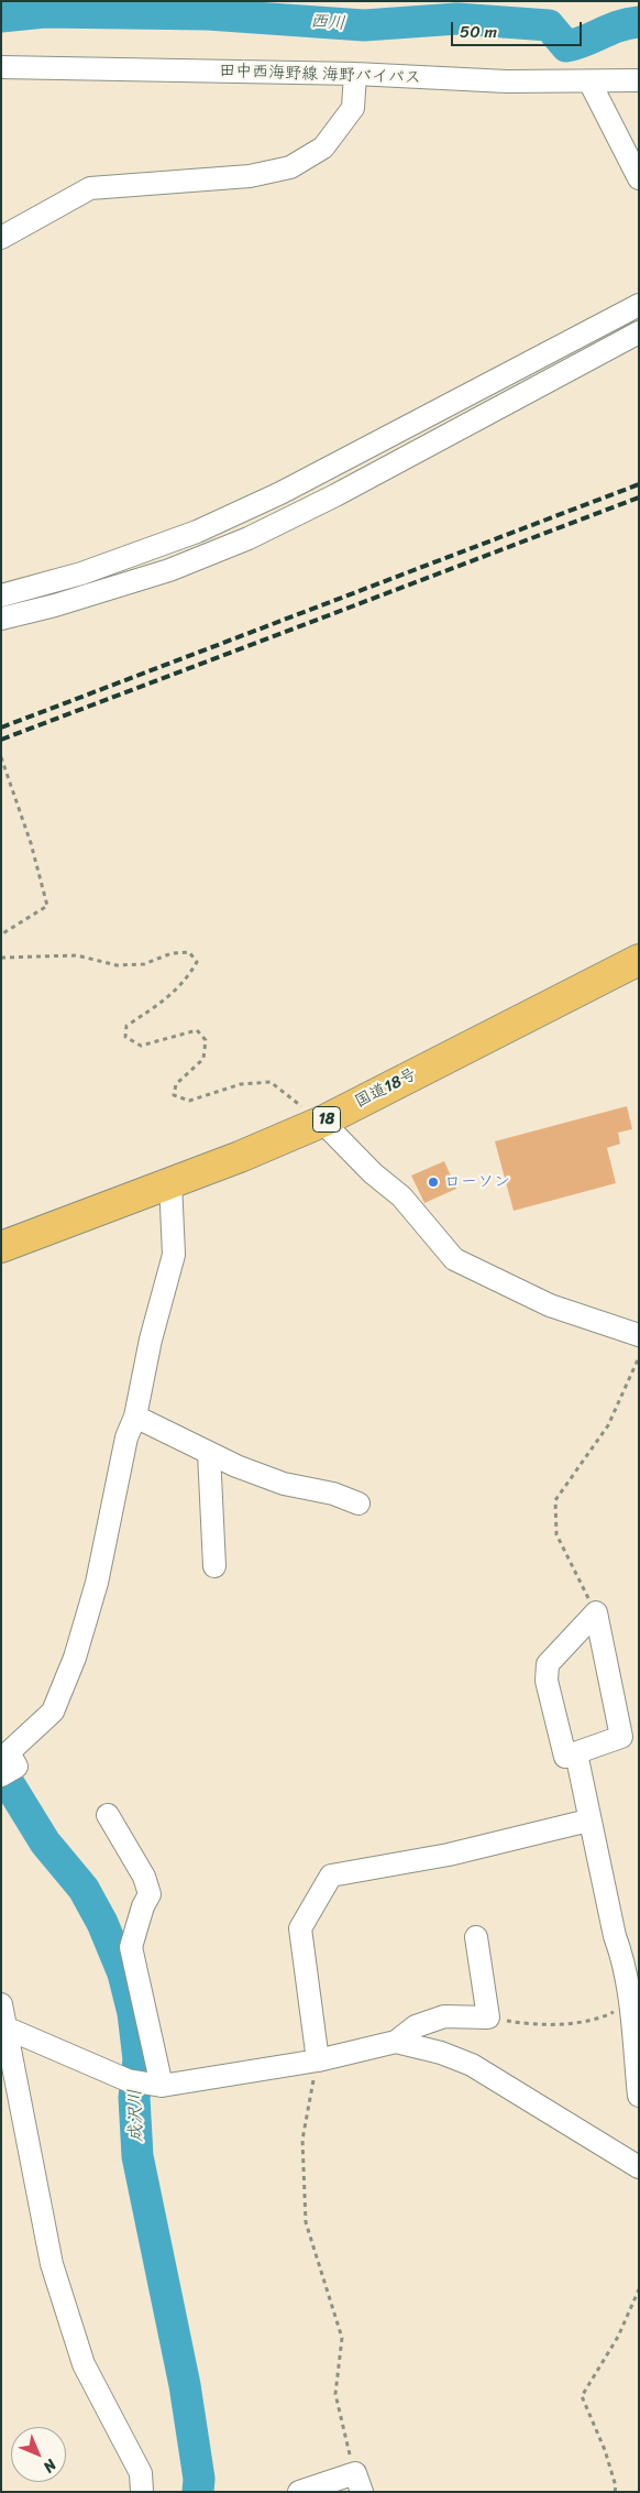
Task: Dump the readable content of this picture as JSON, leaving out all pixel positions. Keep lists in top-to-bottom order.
{
  "streets": {
    "highway": ["国道18号", "18"],
    "street": ["田中西海野線 海野バイパス"]
  },
  "water": ["西川", "成沢川"],
  "places": ["ローソン"],
  "scale_bar": "50 m",
  "north": "bottom right"
}
